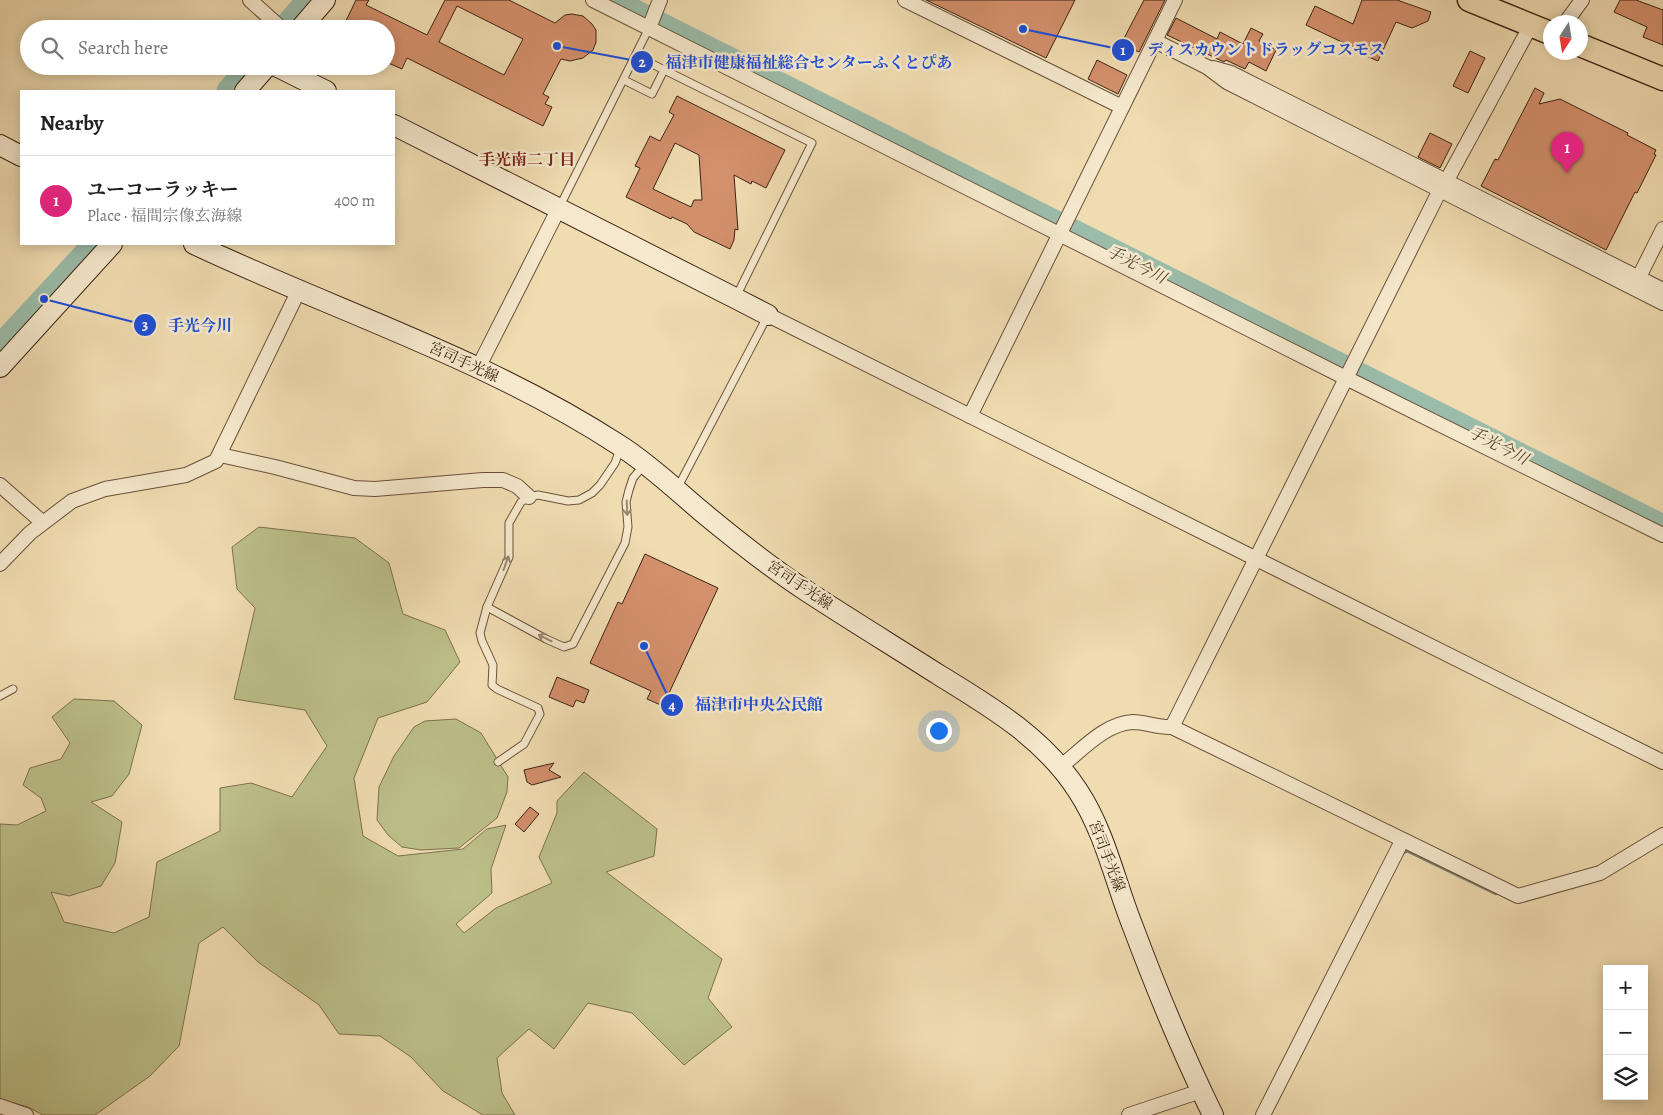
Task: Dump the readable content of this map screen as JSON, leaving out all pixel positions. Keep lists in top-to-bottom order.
{
  "streets": {
    "main road": ["宮司手光線"]
  },
  "districts": ["手光南二丁目"],
  "water": ["手光今川"],
  "places": [
    "ディスカウントドラッグコスモス",
    "福津市健康福祉総合センターふくとぴあ",
    "手光今川",
    "福津市中央公民館"
  ],
  "north": "bottom",
  "page": {
    "search": "Search here",
    "heading": "Nearby",
    "pins": "1",
    "list": [
      {
        "mark": "1",
        "name": "ユーコーラッキー",
        "note": "Place · 福間宗像玄海線",
        "value": "400 m"
      }
    ],
    "map_buttons": ["+", "−"]
  }
}
